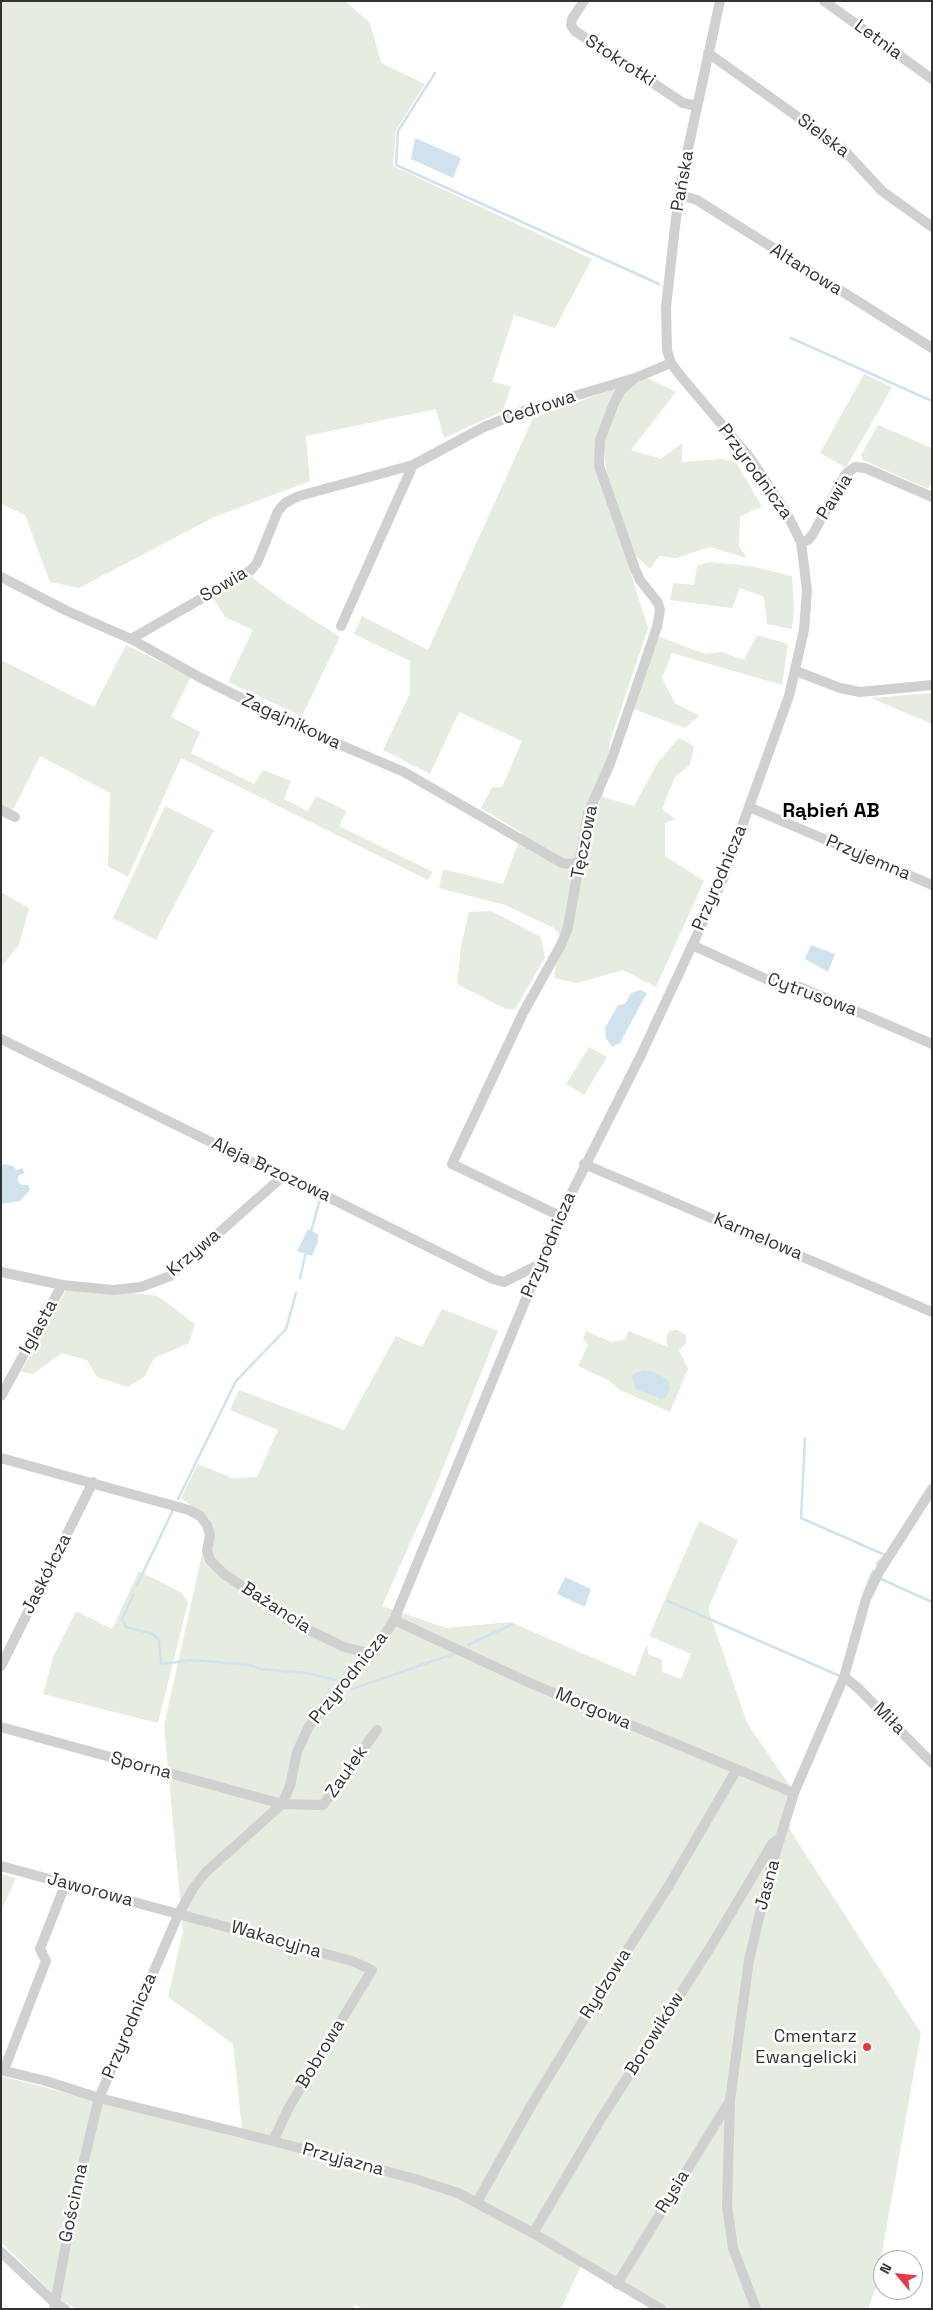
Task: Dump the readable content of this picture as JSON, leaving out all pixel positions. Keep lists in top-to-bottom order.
{
  "streets": {
    "street": [
      "Letnia",
      "Stokrotki",
      "Sielska",
      "Pańska",
      "Altanowa",
      "Cedrowa",
      "Przyrodnicza",
      "Pawia",
      "Sowia",
      "Zagajnikowa",
      "Tęczowa",
      "Przyjemna",
      "Cytrusowa",
      "Aleja Brzozowa",
      "Karmelowa",
      "Krzywa",
      "Iglasta",
      "Jaskółcza",
      "Bażancia",
      "Morgowa",
      "Miła",
      "Sporna",
      "Zaułek",
      "Jasna",
      "Jaworowa",
      "Wakacyjna",
      "Rydzowa",
      "Borowików",
      "Bobrowa",
      "Przyjazna",
      "Rysia",
      "Gościnna"
    ]
  },
  "crossings": [
    ["Stokrotki", "Pańska"],
    ["Sielska", "Pańska"],
    ["Pańska", "Altanowa"],
    ["Pańska", "Cedrowa"],
    ["Pańska", "Przyrodnicza"],
    ["Cedrowa", "Przyrodnicza"],
    ["Cedrowa", "Sowia"],
    ["Cedrowa", "Tęczowa"],
    ["Przyrodnicza", "Pawia"],
    ["Przyrodnicza", "Tęczowa"],
    ["Przyrodnicza", "Przyjemna"],
    ["Przyrodnicza", "Cytrusowa"],
    ["Przyrodnicza", "Aleja Brzozowa"],
    ["Przyrodnicza", "Karmelowa"],
    ["Przyrodnicza", "Bażancia"],
    ["Przyrodnicza", "Morgowa"],
    ["Przyrodnicza", "Sporna"],
    ["Przyrodnicza", "Zaułek"],
    ["Przyrodnicza", "Jaworowa"],
    ["Przyrodnicza", "Wakacyjna"],
    ["Przyrodnicza", "Przyjazna"],
    ["Przyrodnicza", "Gościnna"],
    ["Sowia", "Zagajnikowa"],
    ["Zagajnikowa", "Tęczowa"],
    ["Aleja Brzozowa", "Krzywa"],
    ["Krzywa", "Iglasta"],
    ["Jaskółcza", "Bażancia"],
    ["Morgowa", "Jasna"],
    ["Morgowa", "Rydzowa"],
    ["Miła", "Jasna"],
    ["Sporna", "Zaułek"],
    ["Jasna", "Borowików"],
    ["Jasna", "Rysia"],
    ["Jaworowa", "Wakacyjna"],
    ["Wakacyjna", "Bobrowa"],
    ["Rydzowa", "Przyjazna"],
    ["Borowików", "Przyjazna"],
    ["Bobrowa", "Przyjazna"],
    ["Przyjazna", "Rysia"],
    ["Przyjazna", "Gościnna"]
  ],
  "districts": ["Rąbień AB"],
  "places": ["Cmentarz Ewangelicki"],
  "north": "top left"
}
